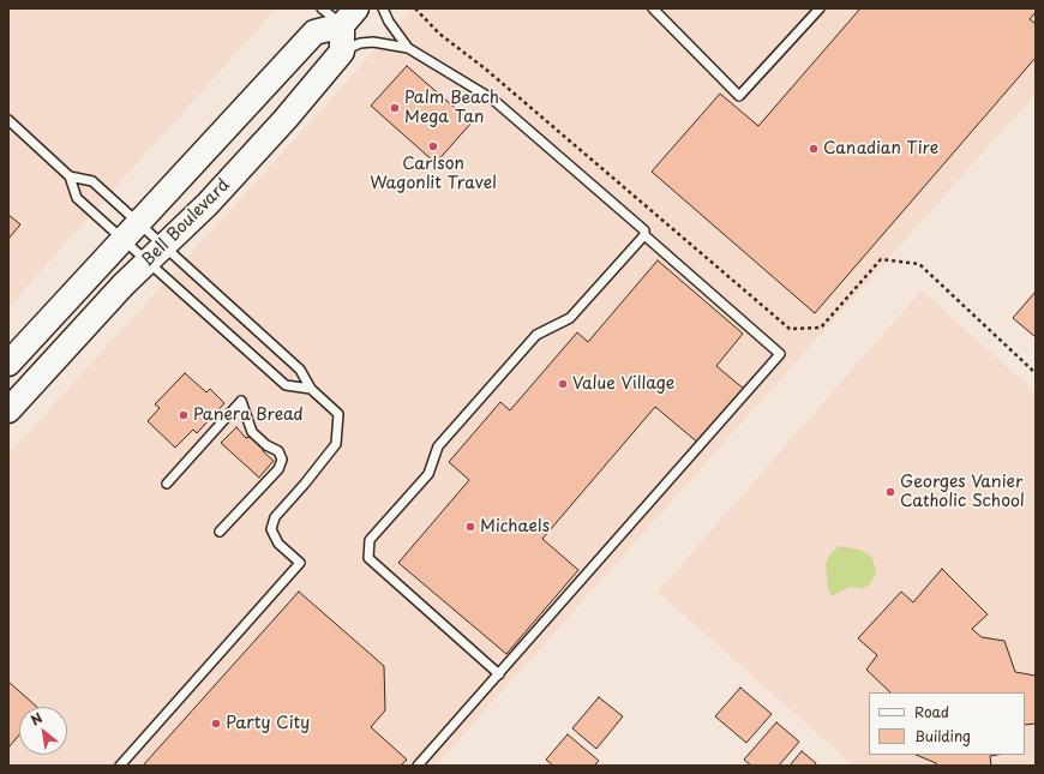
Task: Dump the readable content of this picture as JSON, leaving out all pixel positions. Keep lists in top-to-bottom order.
{
  "streets": {
    "main road": ["Bell Boulevard"]
  },
  "places": [
    "Palm Beach Mega Tan",
    "Carlson Wagonlit Travel",
    "Canadian Tire",
    "Value Village",
    "Panera Bread",
    "Georges Vanier Catholic School",
    "Michaels",
    "Party City"
  ],
  "legend": ["Road", "Building"],
  "north": "top left"
}
